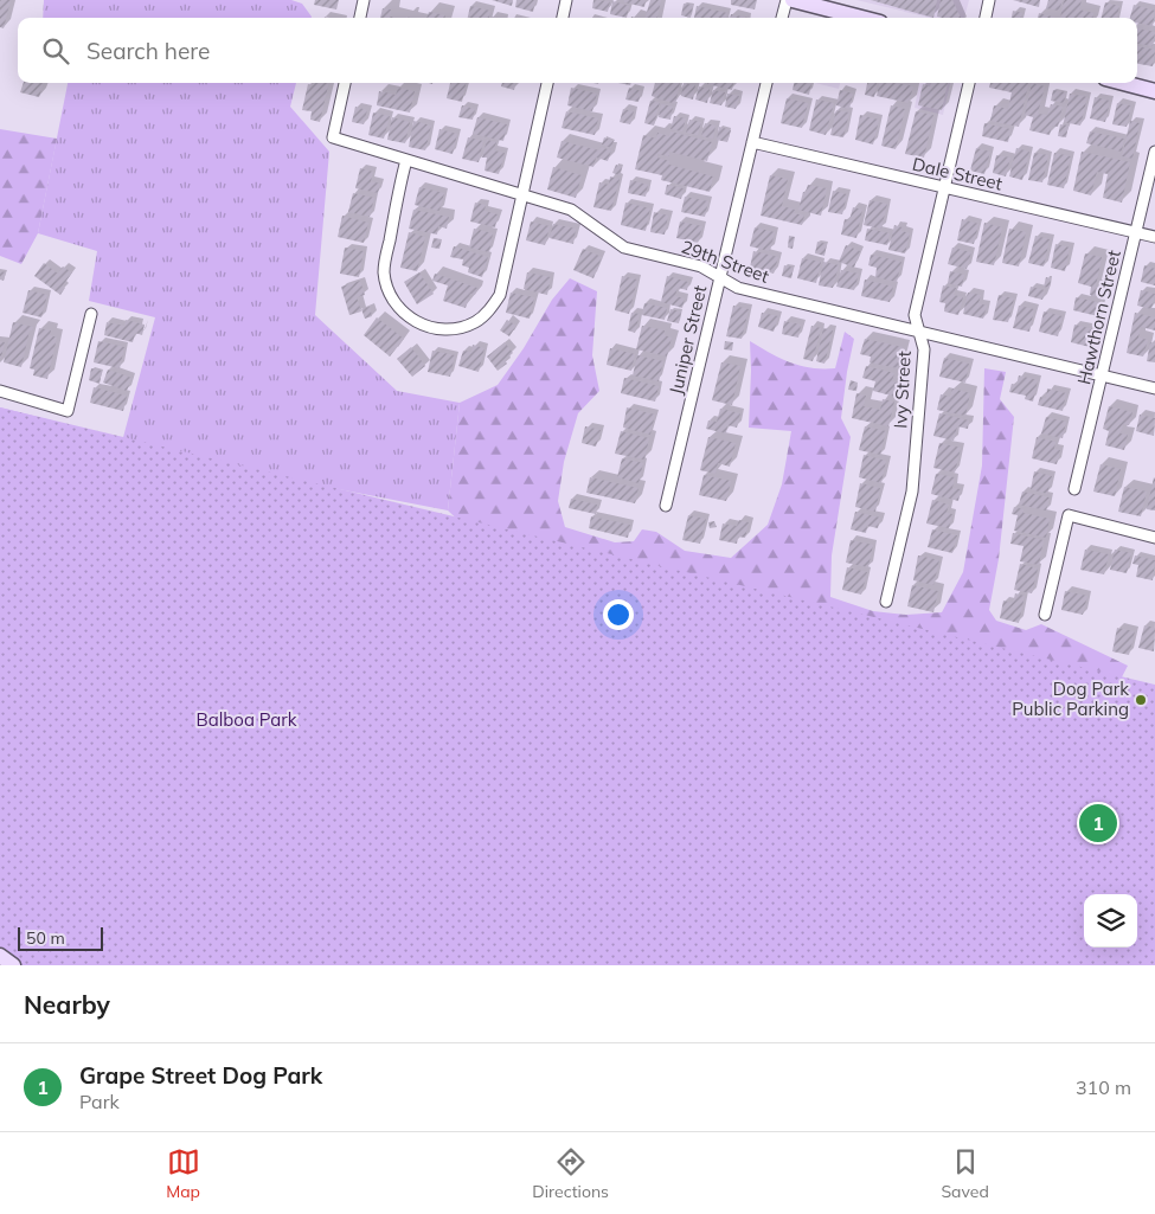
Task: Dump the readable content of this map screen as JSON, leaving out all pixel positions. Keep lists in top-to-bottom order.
{
  "streets": {
    "street": [
      "Dale Street",
      "29th Street",
      "Hawthorn Street",
      "Juniper Street",
      "Ivy Street"
    ]
  },
  "crossings": [
    ["Dale Street", "Hawthorn Street"],
    ["Dale Street", "Juniper Street"],
    ["Dale Street", "Ivy Street"],
    ["29th Street", "Hawthorn Street"],
    ["29th Street", "Juniper Street"],
    ["29th Street", "Ivy Street"]
  ],
  "parks": ["Balboa Park"],
  "places": ["Dog Park Public Parking"],
  "scale_bar": "50 m",
  "page": {
    "search": "Search here",
    "pins": "1",
    "scale": "50 m",
    "heading": "Nearby",
    "list": [
      {
        "mark": "1",
        "name": "Grape Street Dog Park",
        "note": "Park",
        "value": "310 m"
      }
    ],
    "nav": ["Map", "Directions", "Saved"]
  }
}
